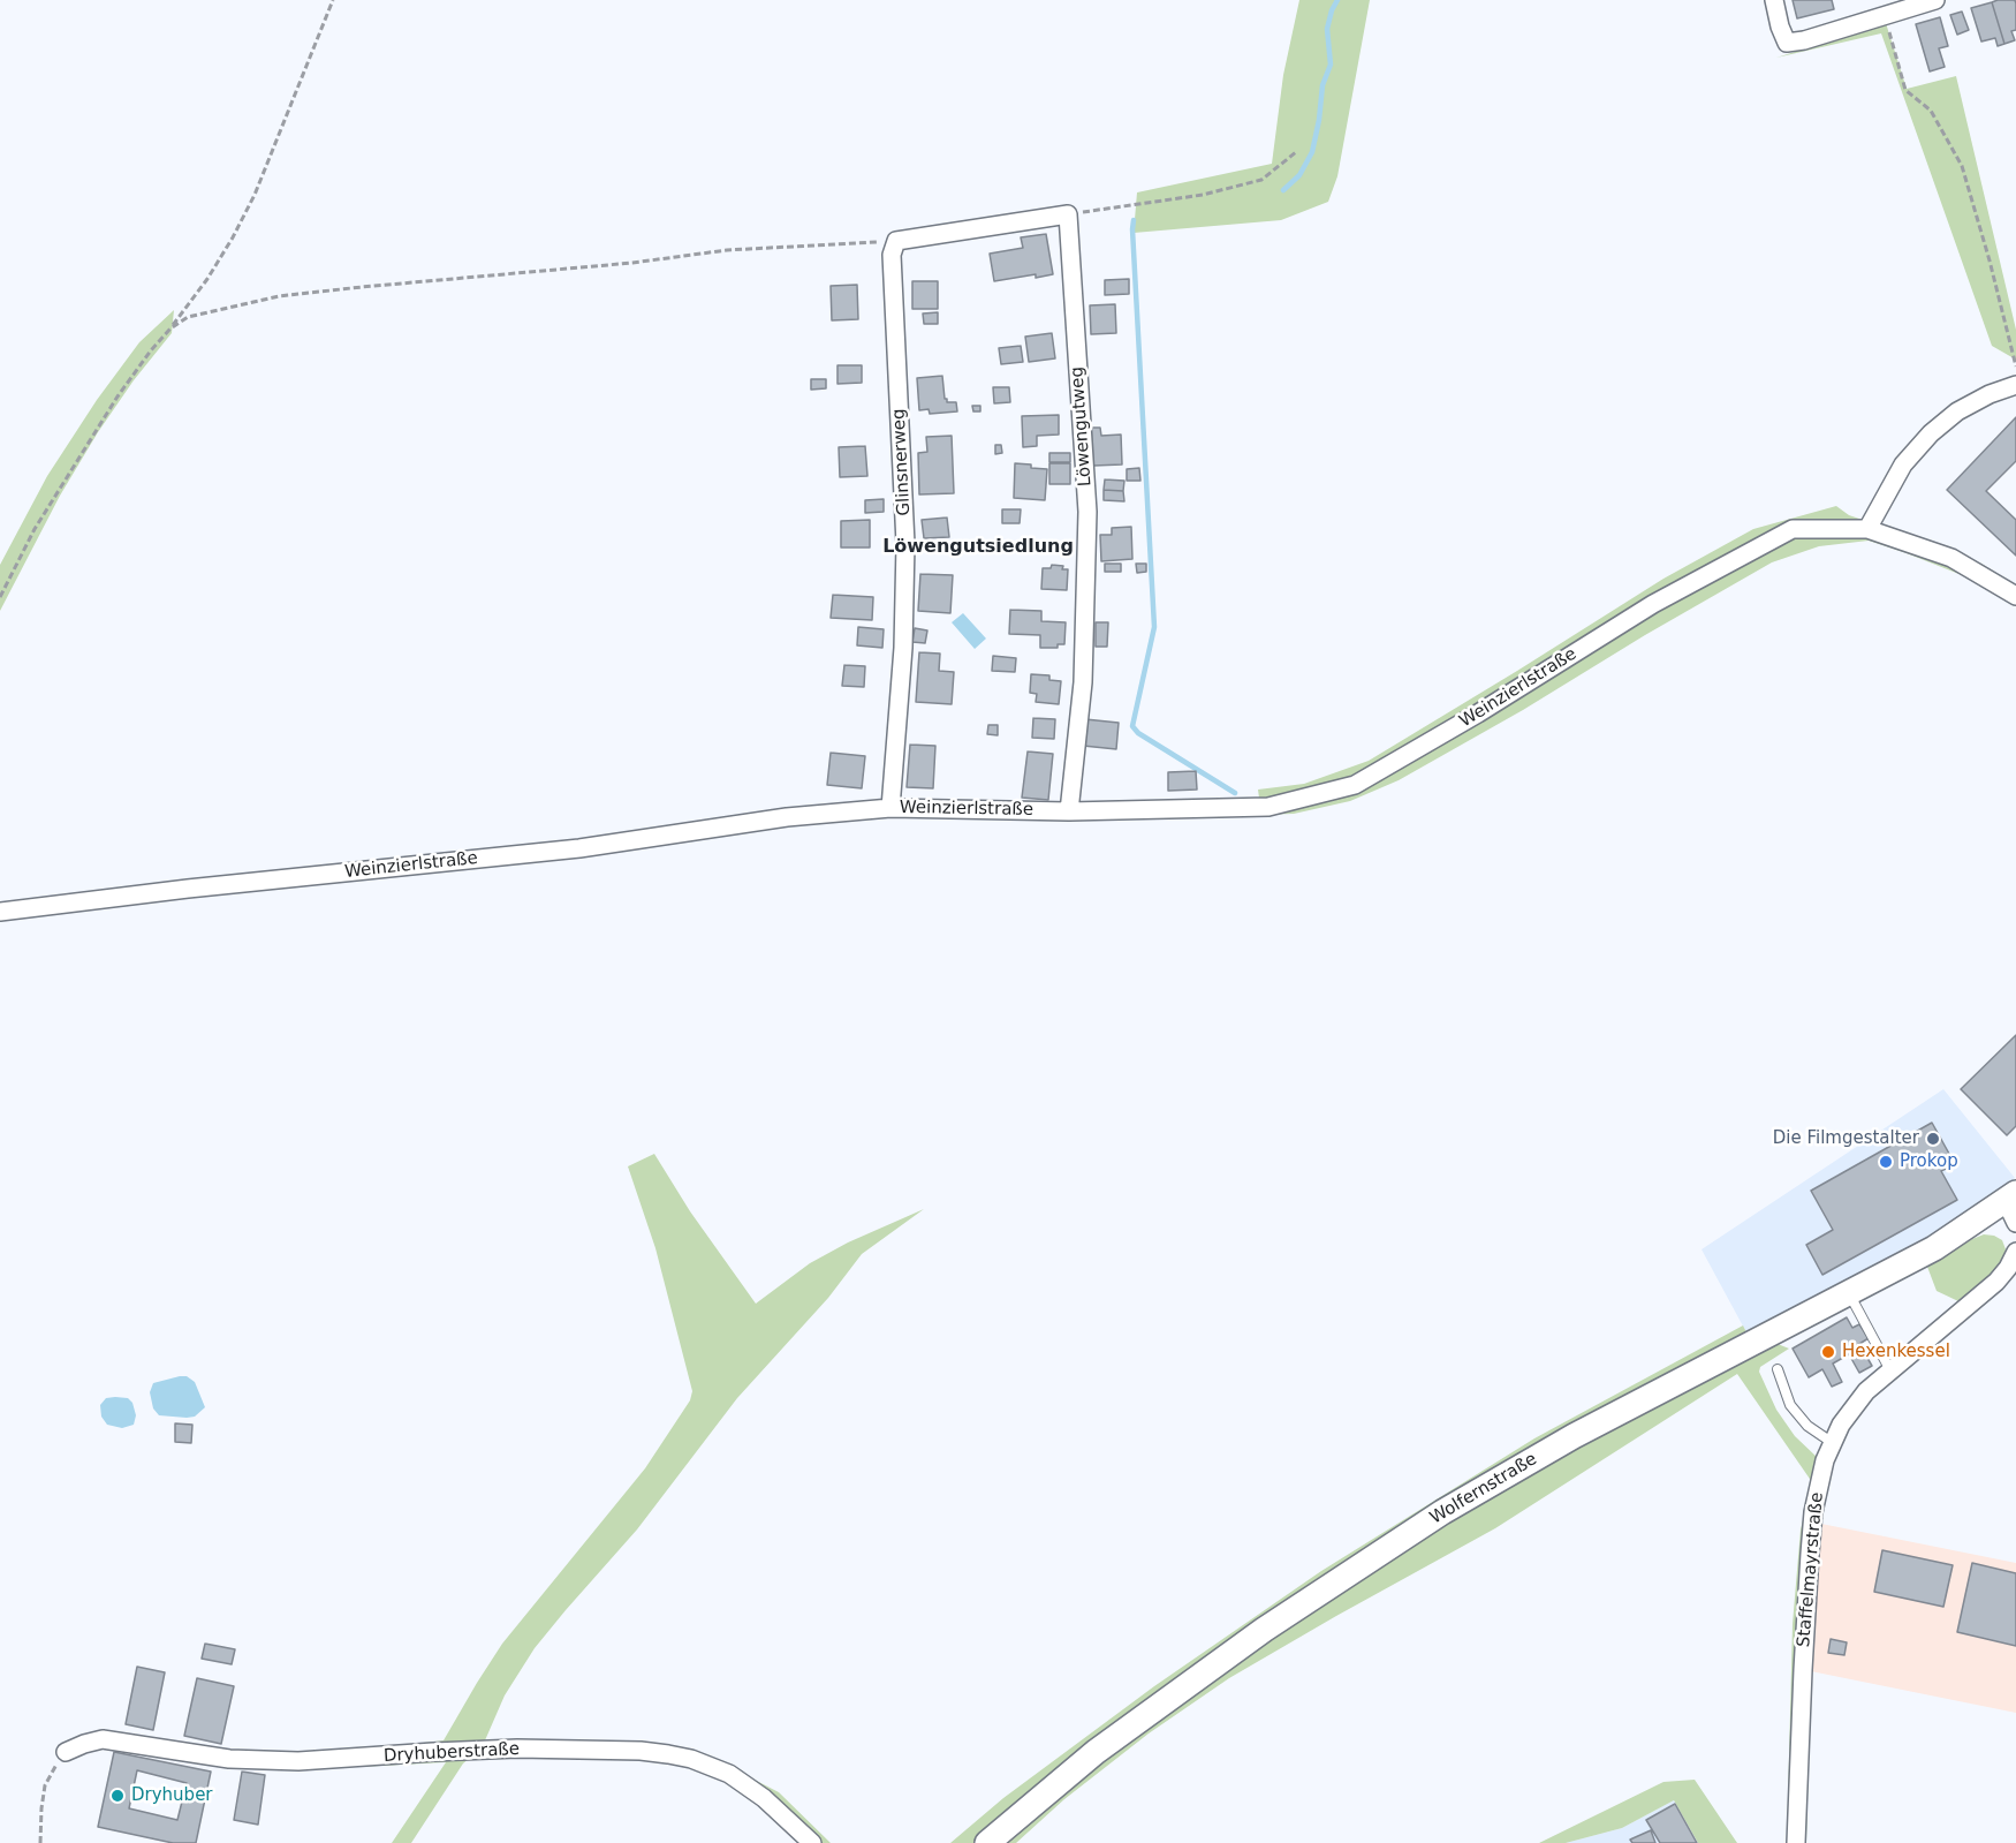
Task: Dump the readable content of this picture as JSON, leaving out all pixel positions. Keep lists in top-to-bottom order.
{
  "streets": {
    "main road": ["Wolfernstraße"],
    "street": [
      "Löwengutweg",
      "Glinsnerweg",
      "Weinzierlstraße",
      "Staffelmayrstraße",
      "Dryhuberstraße"
    ]
  },
  "crossings": [
    ["Löwengutweg", "Weinzierlstraße"],
    ["Glinsnerweg", "Weinzierlstraße"]
  ],
  "districts": ["Löwengutsiedlung"],
  "places": [
    "Die Filmgestalter",
    "Prokop",
    "Hexenkessel",
    "Dryhuber"
  ]
}
